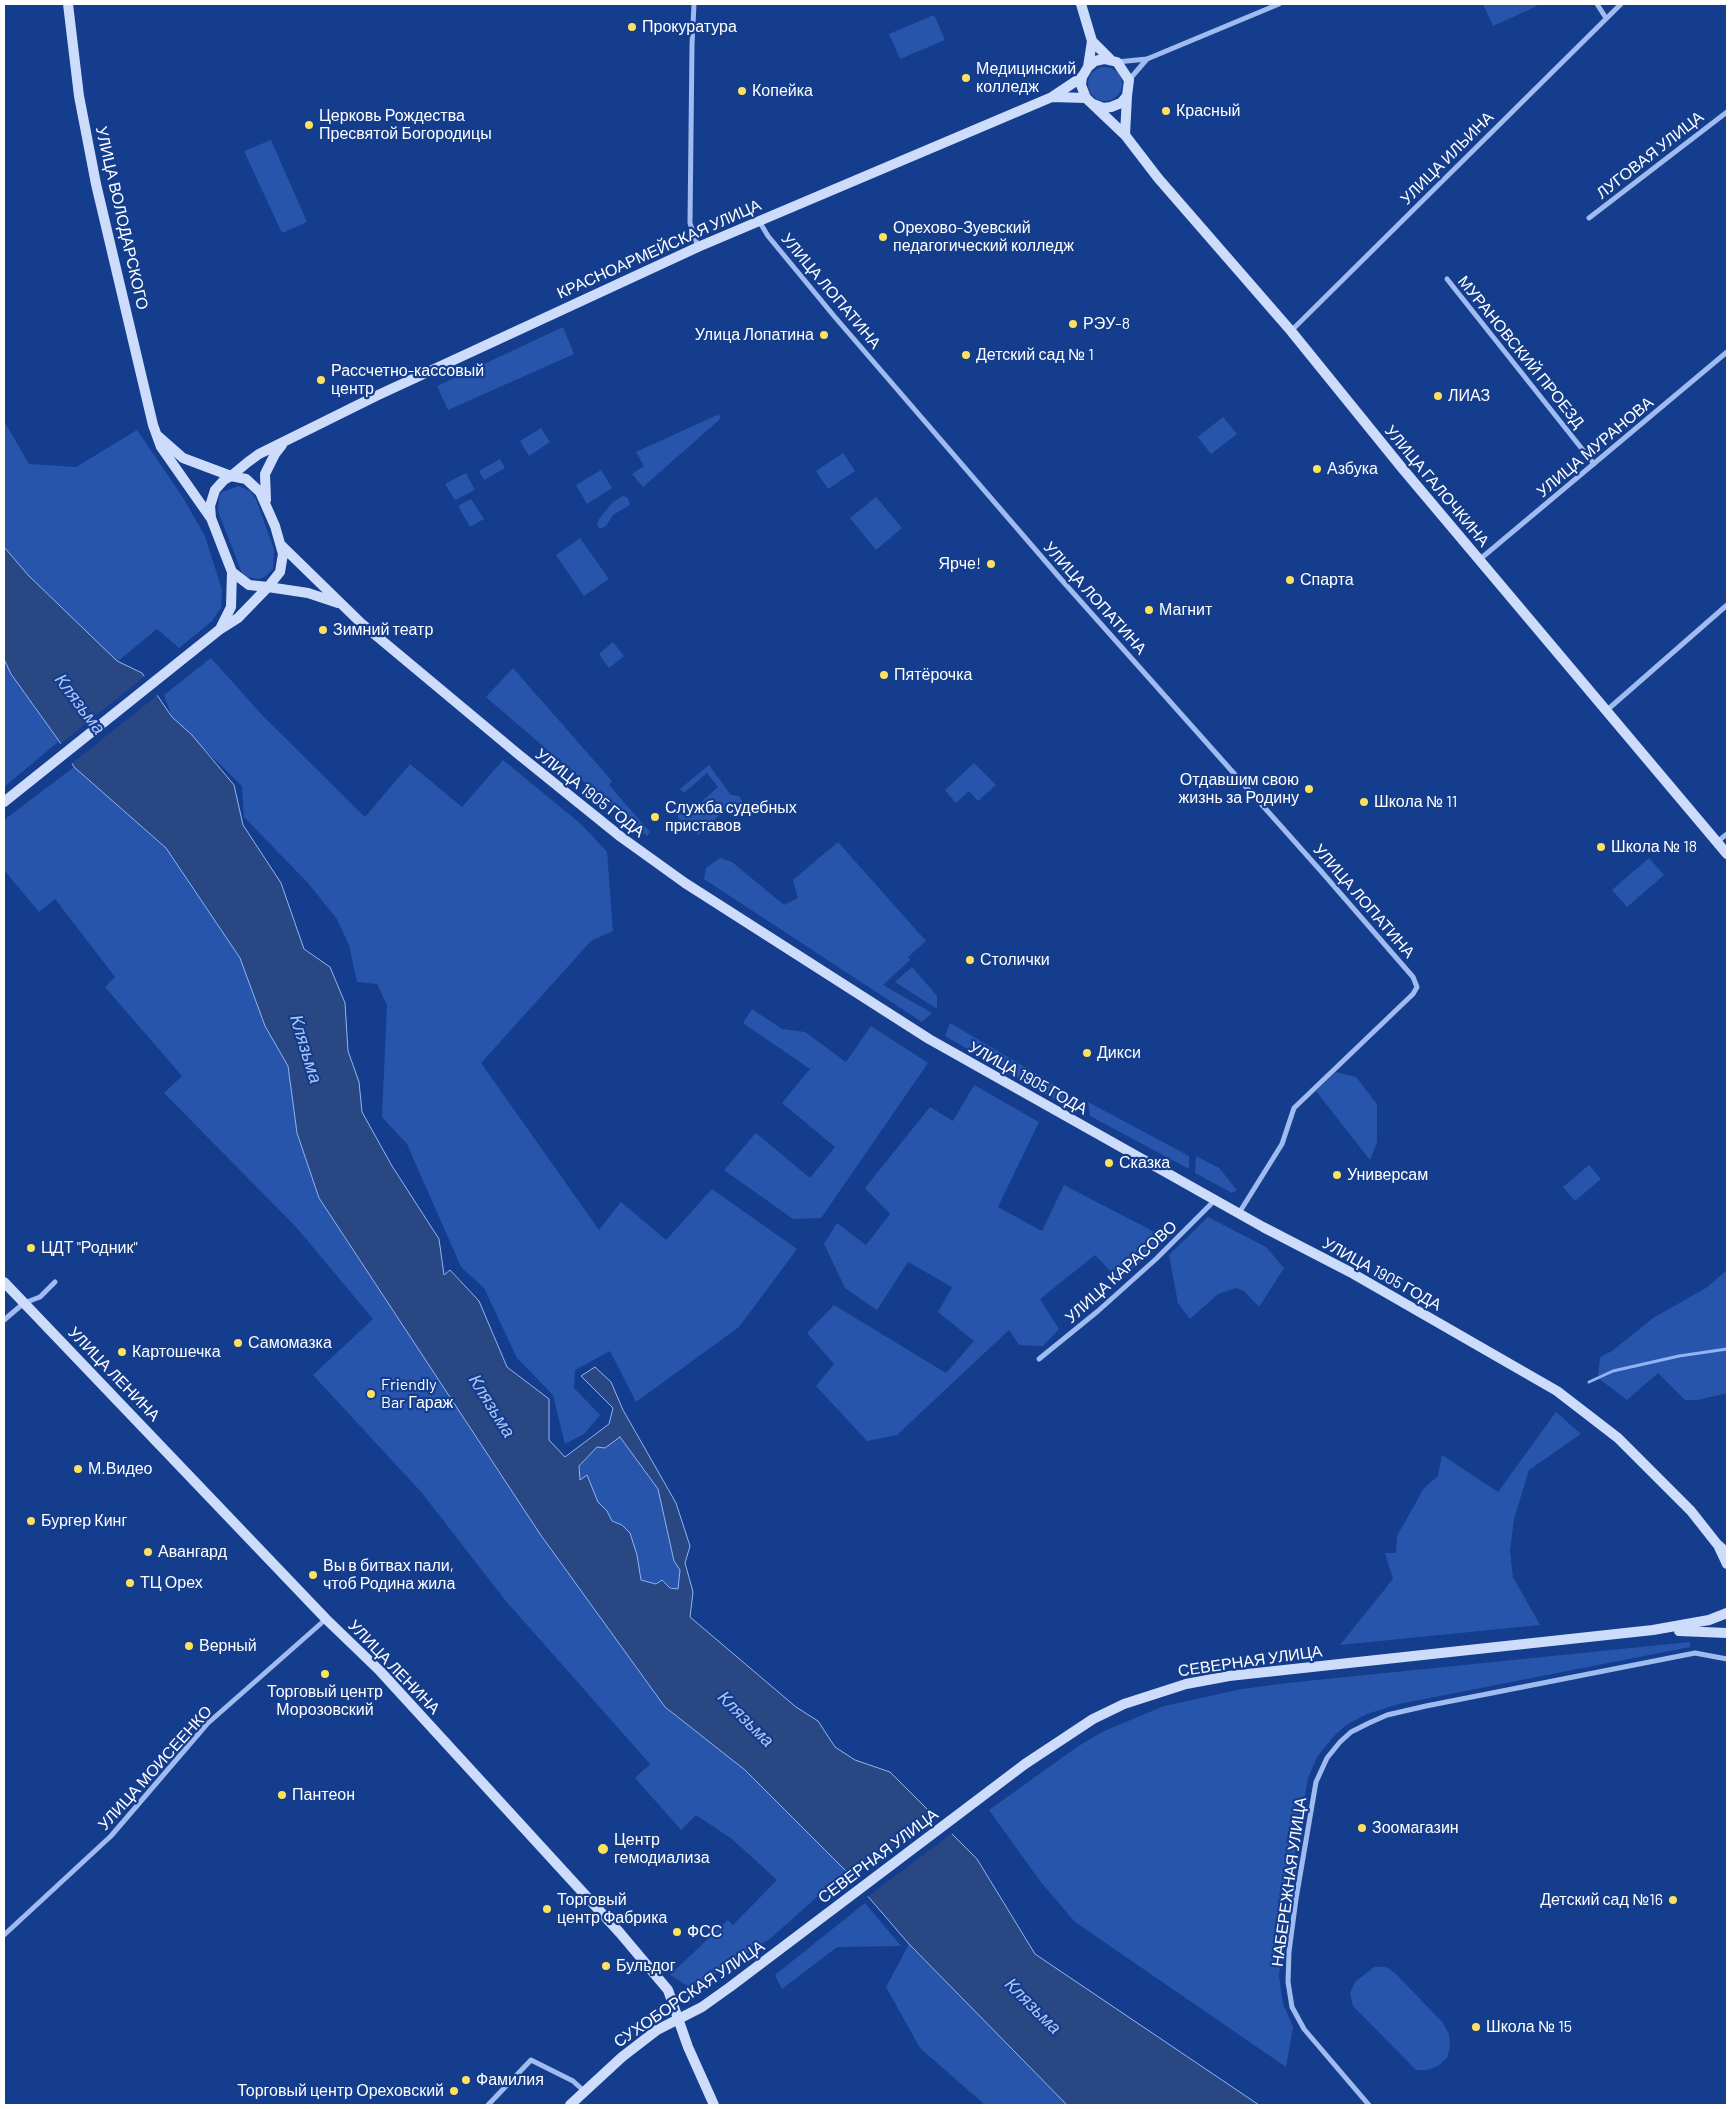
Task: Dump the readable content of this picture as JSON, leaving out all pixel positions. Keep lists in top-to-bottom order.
{
  "streets": {
    "street": [
      "ЛУГОВАЯ УЛИЦА",
      "УЛИЦА ИЛЬИНА",
      "УЛИЦА ВОЛОДАРСКОГО",
      "КРАСНОАРМЕЙСКАЯ УЛИЦА",
      "УЛИЦА ЛОПАТИНА",
      "МУРАНОВСКИЙ ПРОЕЗД",
      "УЛИЦА МУРАНОВА",
      "УЛИЦА ГАЛОЧКИНА",
      "УЛИЦА 1905 ГОДА",
      "УЛИЦА КАРАСОВО",
      "УЛИЦА ЛЕНИНА",
      "СЕВЕРНАЯ УЛИЦА",
      "УЛИЦА МОИСЕЕНКО",
      "НАБЕРЕЖНАЯ УЛИЦА",
      "СУХОБОРСКАЯ УЛИЦА"
    ]
  },
  "crossings": [
    ["УЛИЦА ИЛЬИНА", "УЛИЦА ГАЛОЧКИНА"],
    ["УЛИЦА ВОЛОДАРСКОГО", "КРАСНОАРМЕЙСКАЯ УЛИЦА"],
    ["КРАСНОАРМЕЙСКАЯ УЛИЦА", "УЛИЦА ЛОПАТИНА"],
    ["УЛИЦА ЛОПАТИНА", "УЛИЦА 1905 ГОДА"],
    ["МУРАНОВСКИЙ ПРОЕЗД", "УЛИЦА МУРАНОВА"],
    ["УЛИЦА МУРАНОВА", "УЛИЦА ГАЛОЧКИНА"],
    ["УЛИЦА 1905 ГОДА", "УЛИЦА КАРАСОВО"],
    ["УЛИЦА ЛЕНИНА", "УЛИЦА МОИСЕЕНКО"],
    ["УЛИЦА ЛЕНИНА", "СУХОБОРСКАЯ УЛИЦА"],
    ["СЕВЕРНАЯ УЛИЦА", "СУХОБОРСКАЯ УЛИЦА"]
  ],
  "water": ["Клязьма"],
  "places": [
    "Прокуратура",
    "Медицинский колледж",
    "Копейка",
    "Красный",
    "Церковь Рождества Пресвятой Богородицы",
    "Орехово-Зуевский педагогический колледж",
    "РЭУ-8",
    "Улица Лопатина",
    "Детский сад № 1",
    "Рассчетно-кассовый центр",
    "ЛИАЗ",
    "Азбука",
    "Ярче!",
    "Спарта",
    "Магнит",
    "Зимний театр",
    "Пятёрочка",
    "Отдавшим свою жизнь за Родину",
    "Школа № 11",
    "Служба судебных приставов",
    "Школа № 18",
    "Столички",
    "Дикси",
    "Сказка",
    "Универсам",
    "ЦДТ \"Родник\"",
    "Самомазка",
    "Картошечка",
    "Friendly Bar Гараж",
    "М.Видео",
    "Бургер Кинг",
    "Авангард",
    "Вы в битвах пали, чтоб Родина жила",
    "ТЦ Орех",
    "Верный",
    "Торговый центр Морозовский",
    "Пантеон",
    "Зоомагазин",
    "Центр гемодиализа",
    "Детский сад №16",
    "Торговый центр Фабрика",
    "ФСС",
    "Бульдог",
    "Школа № 15",
    "Фамилия",
    "Торговый центр Ореховский"
  ]
}
